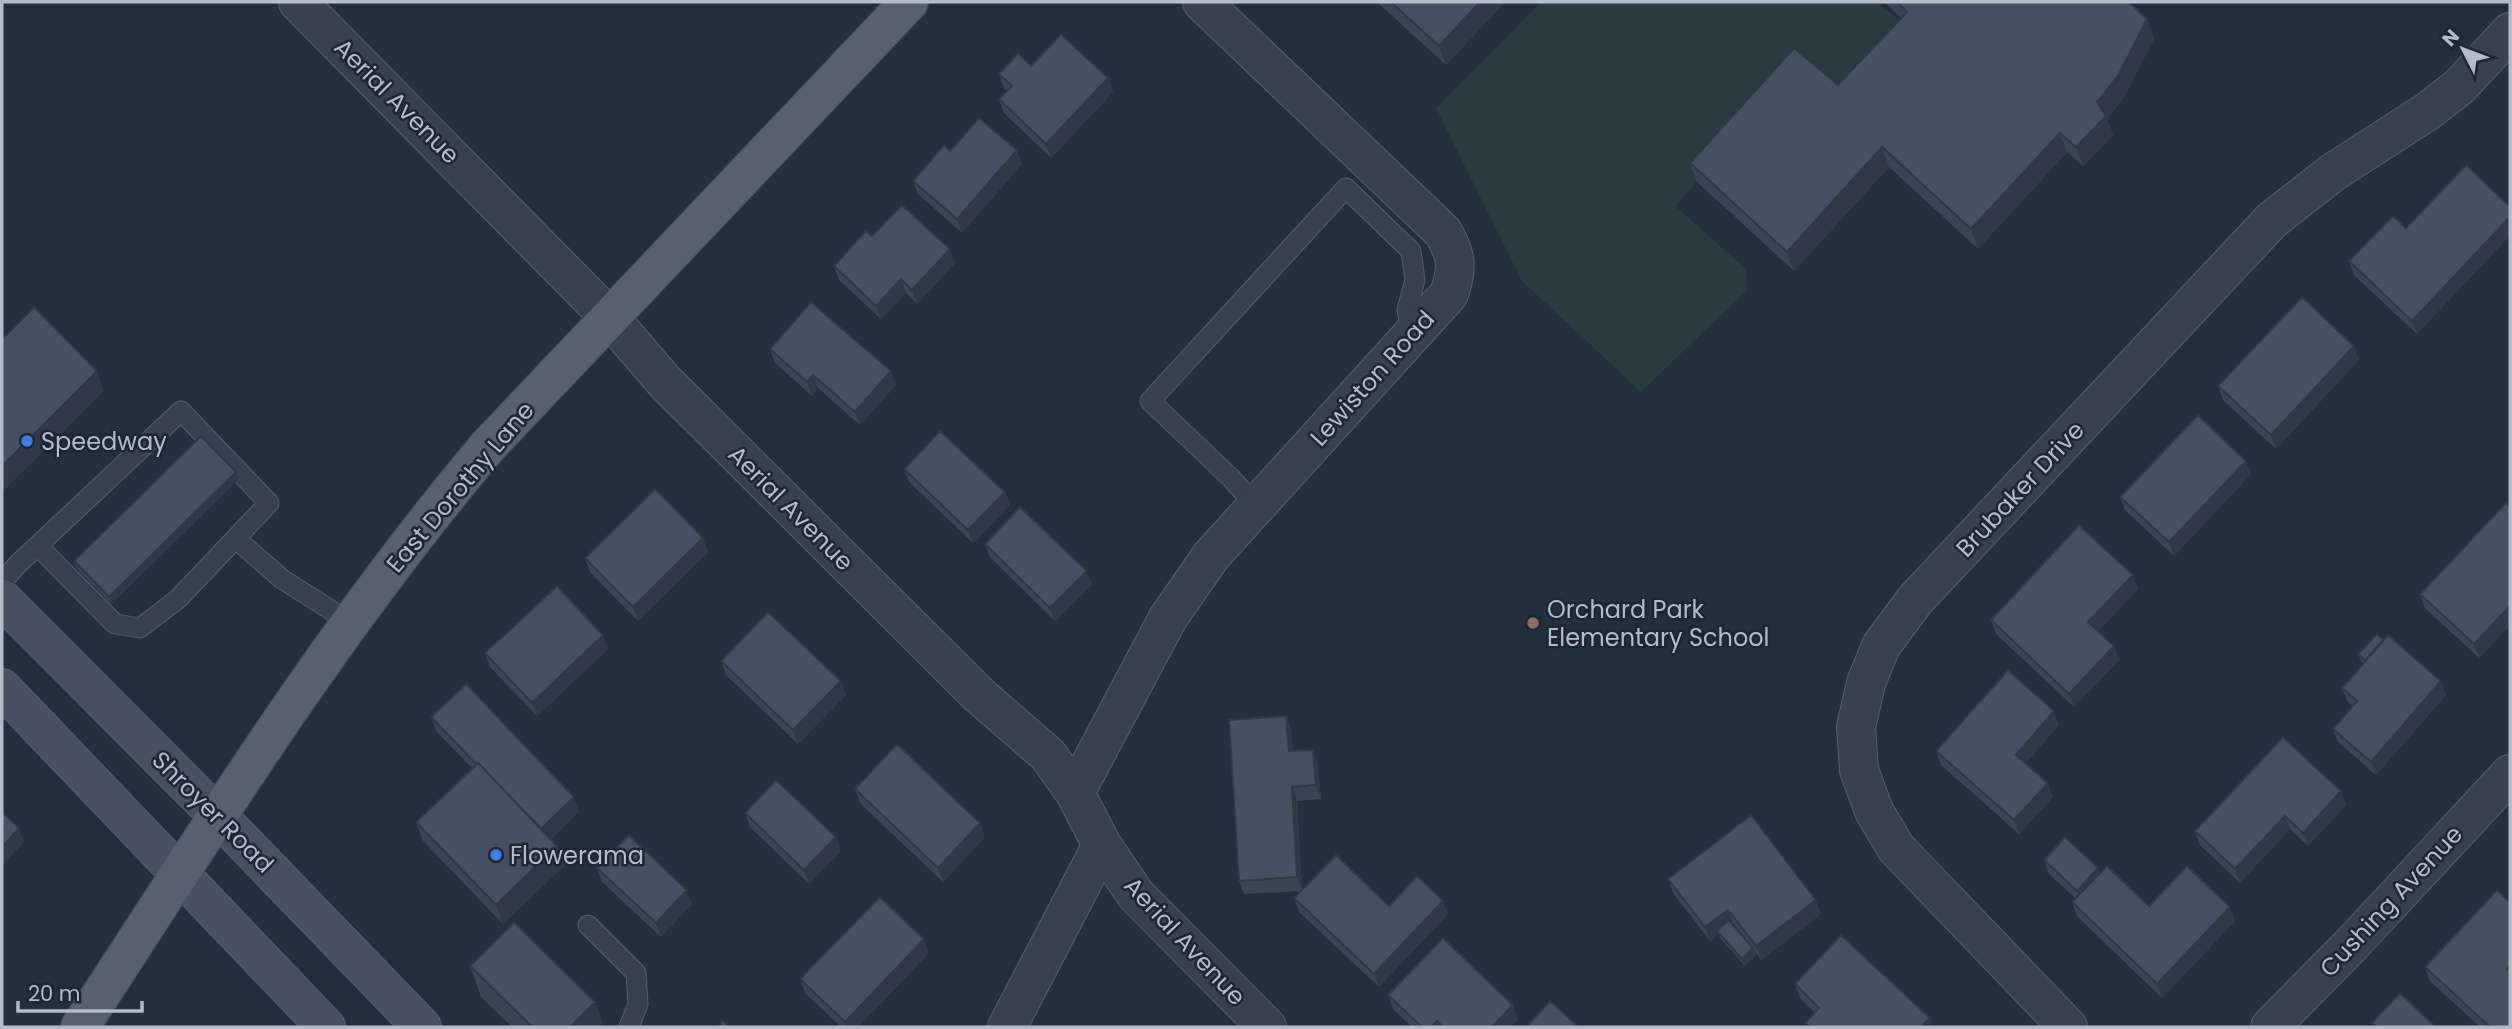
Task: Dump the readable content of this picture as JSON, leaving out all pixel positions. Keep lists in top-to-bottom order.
{
  "streets": {
    "main road": ["East Dorothy Lane", "Shroyer Road"],
    "street": [
      "Aerial Avenue",
      "Lewiston Road",
      "Brubaker Drive",
      "Cushing Avenue"
    ]
  },
  "crossings": [
    ["Aerial Avenue", "Lewiston Road"],
    ["Aerial Avenue", "East Dorothy Lane"],
    ["East Dorothy Lane", "Shroyer Road"]
  ],
  "places": ["Speedway", "Orchard Park Elementary School", "Flowerama"],
  "scale_bar": "20 m",
  "north": "top left"
}
